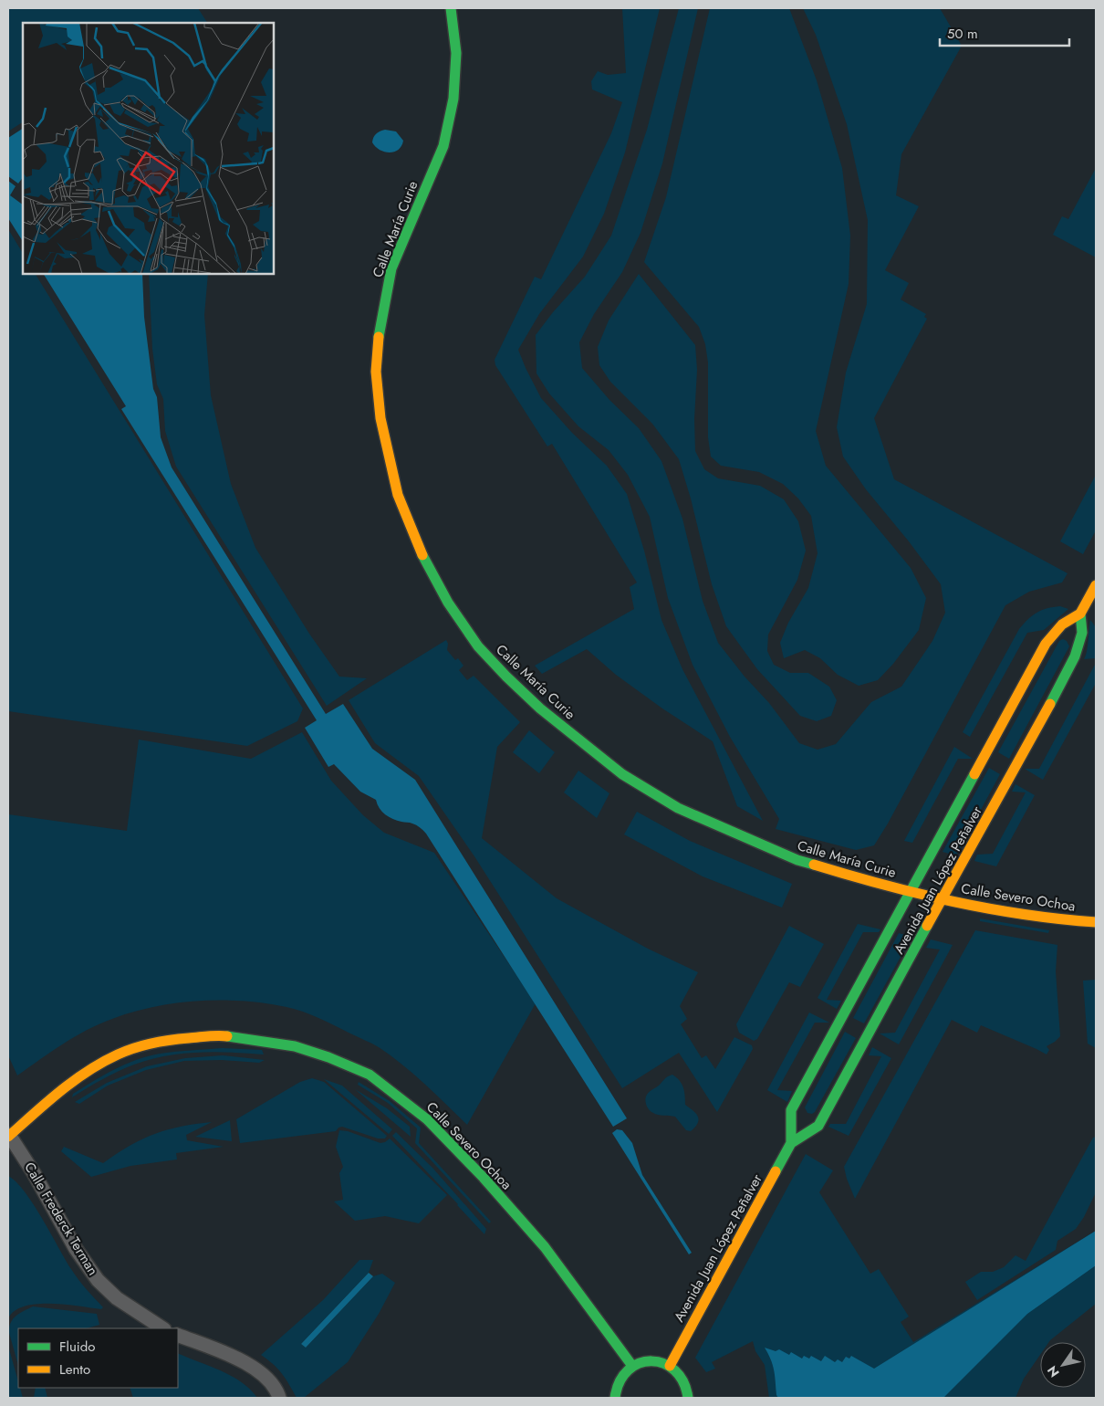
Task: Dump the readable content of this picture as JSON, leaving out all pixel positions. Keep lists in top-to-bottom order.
{
  "streets": {
    "street": [
      "Calle María Curie",
      "Avenida Juan López Peñalver",
      "Calle Severo Ochoa",
      "Calle Frederck Terman"
    ]
  },
  "crossings": [
    ["Calle María Curie", "Avenida Juan López Peñalver"],
    ["Calle María Curie", "Calle Severo Ochoa"],
    ["Avenida Juan López Peñalver", "Calle Severo Ochoa"],
    ["Calle Severo Ochoa", "Calle Frederck Terman"]
  ],
  "legend": ["Fluido", "Lento"],
  "scale_bar": "50 m",
  "north": "bottom left"
}
